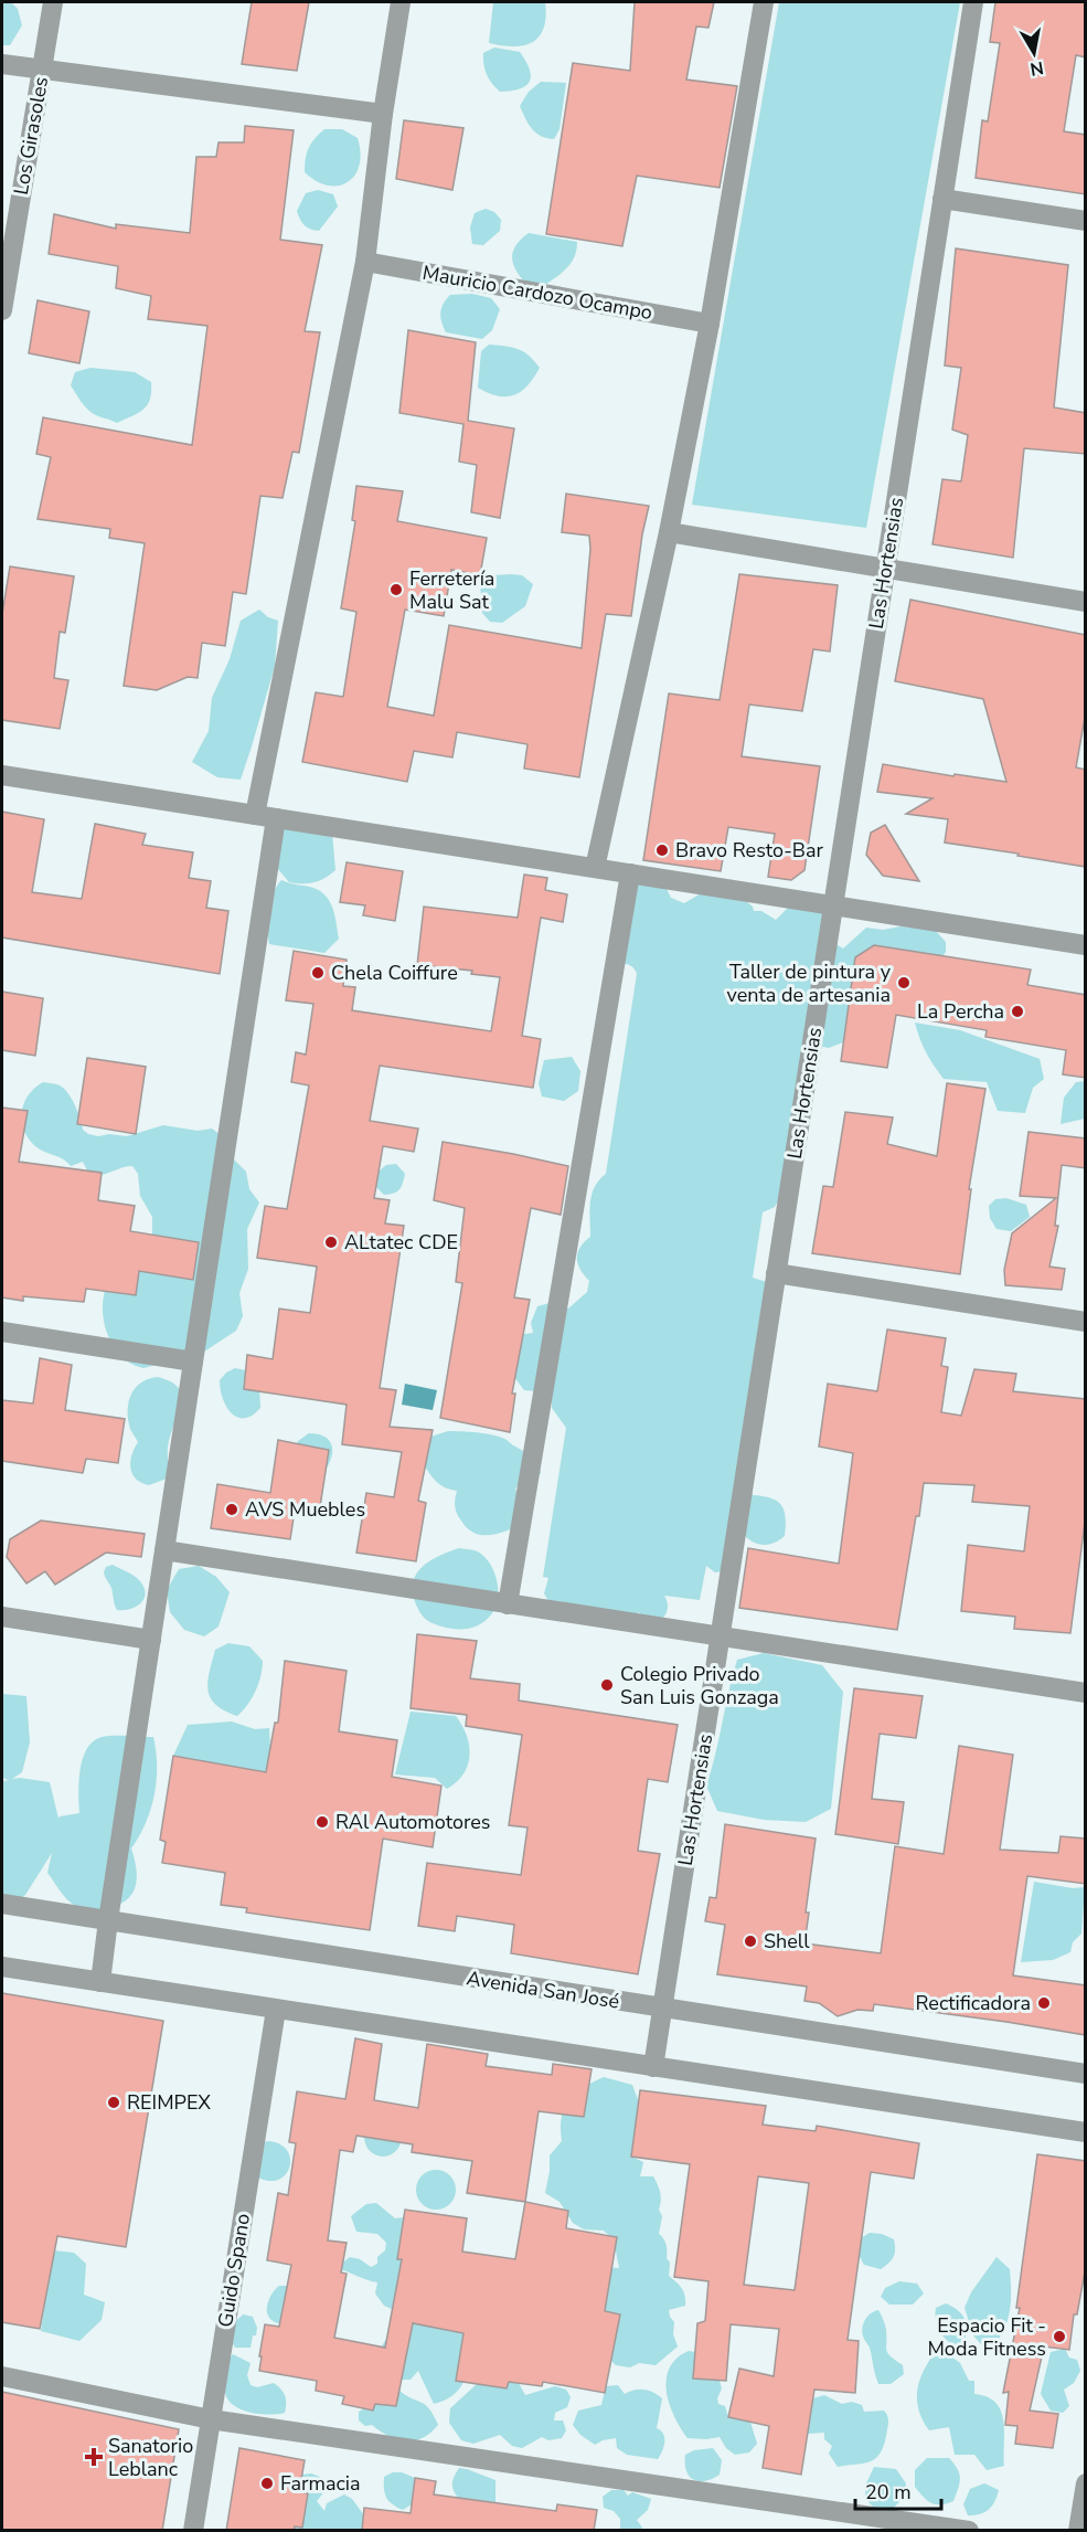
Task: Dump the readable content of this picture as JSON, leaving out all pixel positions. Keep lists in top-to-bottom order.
{
  "streets": {
    "street": [
      "Los Girasoles",
      "Mauricio Cardozo Ocampo",
      "Las Hortensias",
      "Avenida San José",
      "Guido Spano"
    ]
  },
  "crossings": [
    ["Las Hortensias", "Avenida San José"]
  ],
  "places": {
    "other": [
      "Ferretería Malu Sat",
      "Bravo Resto-Bar",
      "Chela Coiffure",
      "Taller de pintura y venta de artesania",
      "La Percha",
      "ALtatec CDE",
      "AVS Muebles",
      "Colegio Privado San Luis Gonzaga",
      "RAl Automotores",
      "Shell",
      "Rectificadora",
      "REIMPEX",
      "Espacio Fit - Moda Fitness",
      "Farmacia"
    ],
    "health": ["Sanatorio Leblanc"]
  },
  "scale_bar": "20 m",
  "north": "bottom"
}
